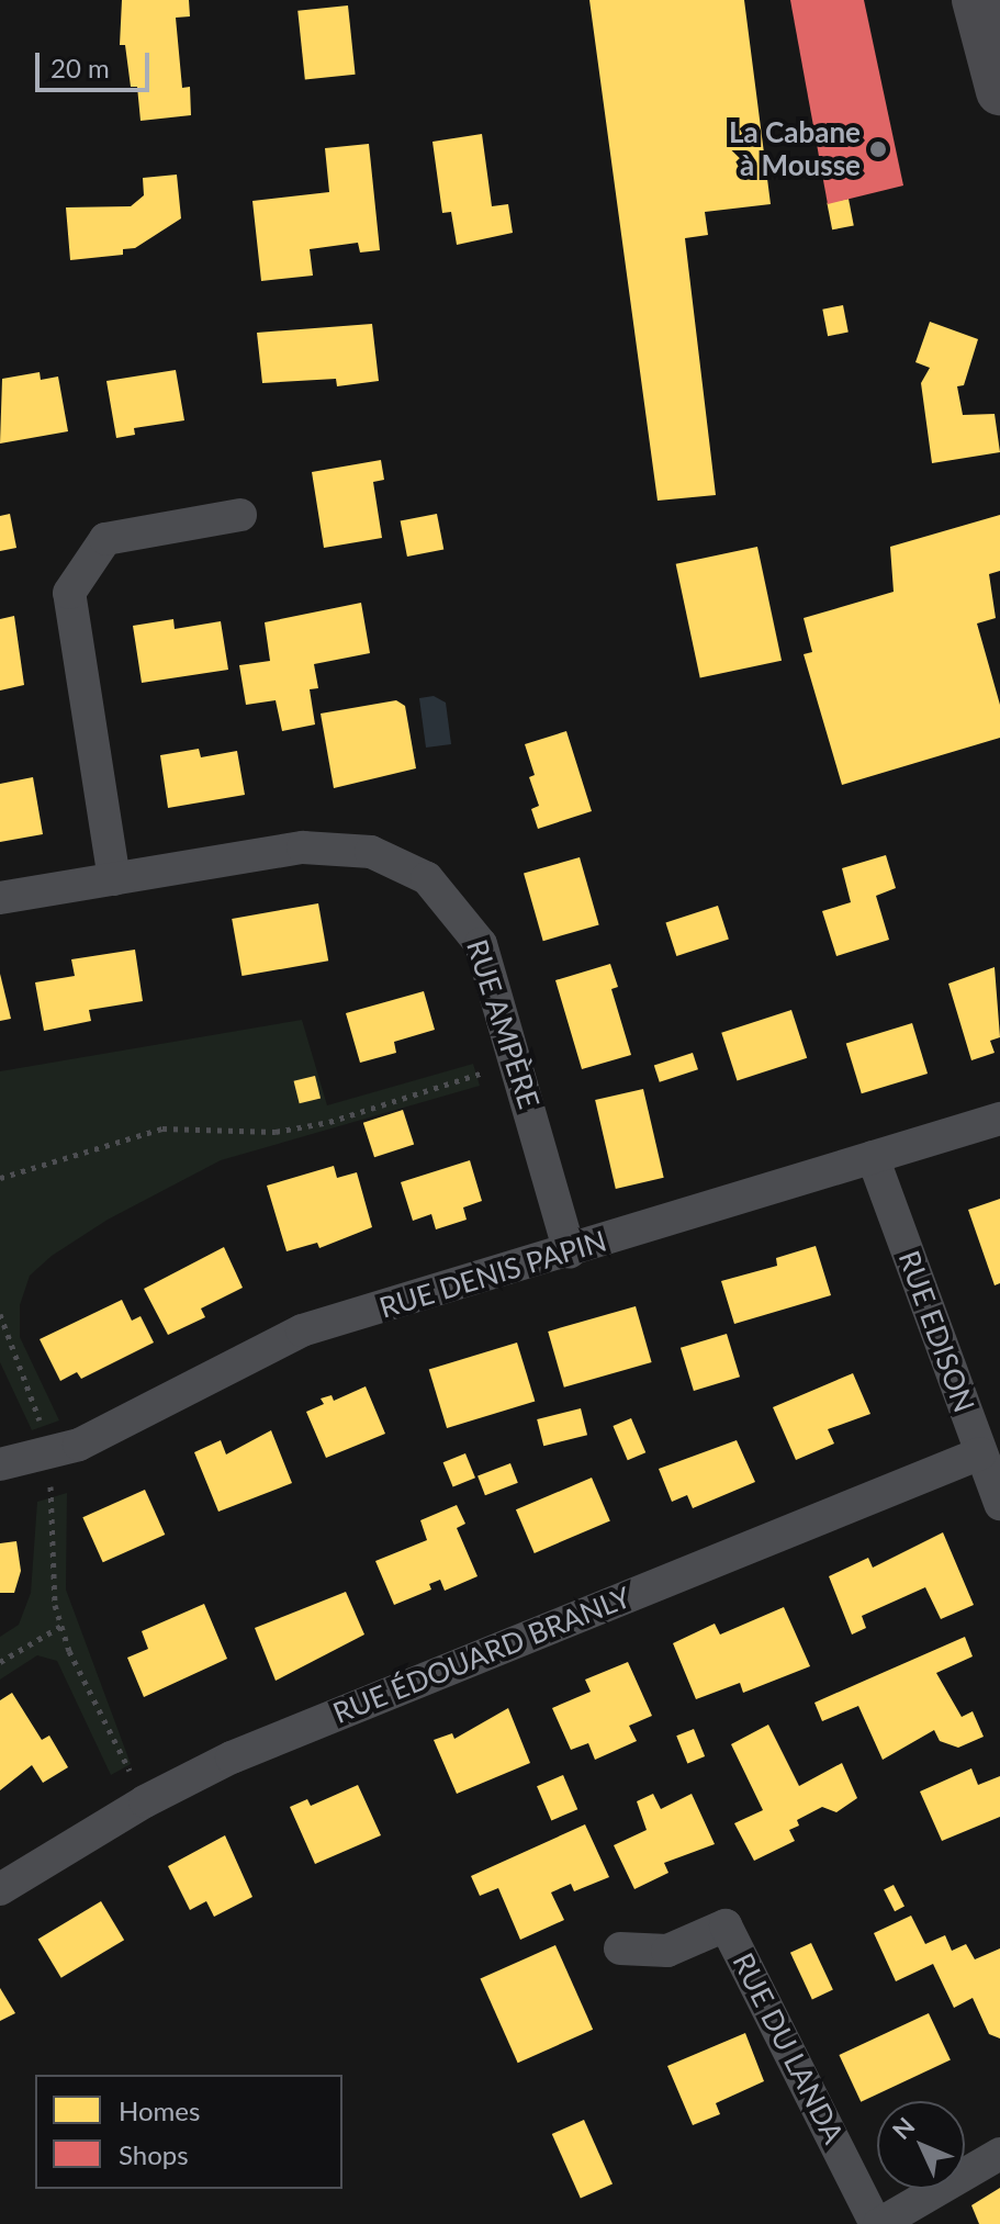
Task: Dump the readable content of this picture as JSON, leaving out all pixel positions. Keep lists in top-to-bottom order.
{
  "streets": {
    "street": [
      "RUE AMPÈRE",
      "RUE DENIS PAPIN",
      "RUE EDISON",
      "RUE ÉDOUARD BRANLY",
      "RUE DU LANDA"
    ]
  },
  "crossings": [
    ["RUE AMPÈRE", "RUE DENIS PAPIN"],
    ["RUE DENIS PAPIN", "RUE EDISON"],
    ["RUE EDISON", "RUE ÉDOUARD BRANLY"]
  ],
  "places": ["La Cabane à Mousse"],
  "legend": ["Homes", "Shops"],
  "scale_bar": "20 m",
  "north": "top left"
}
